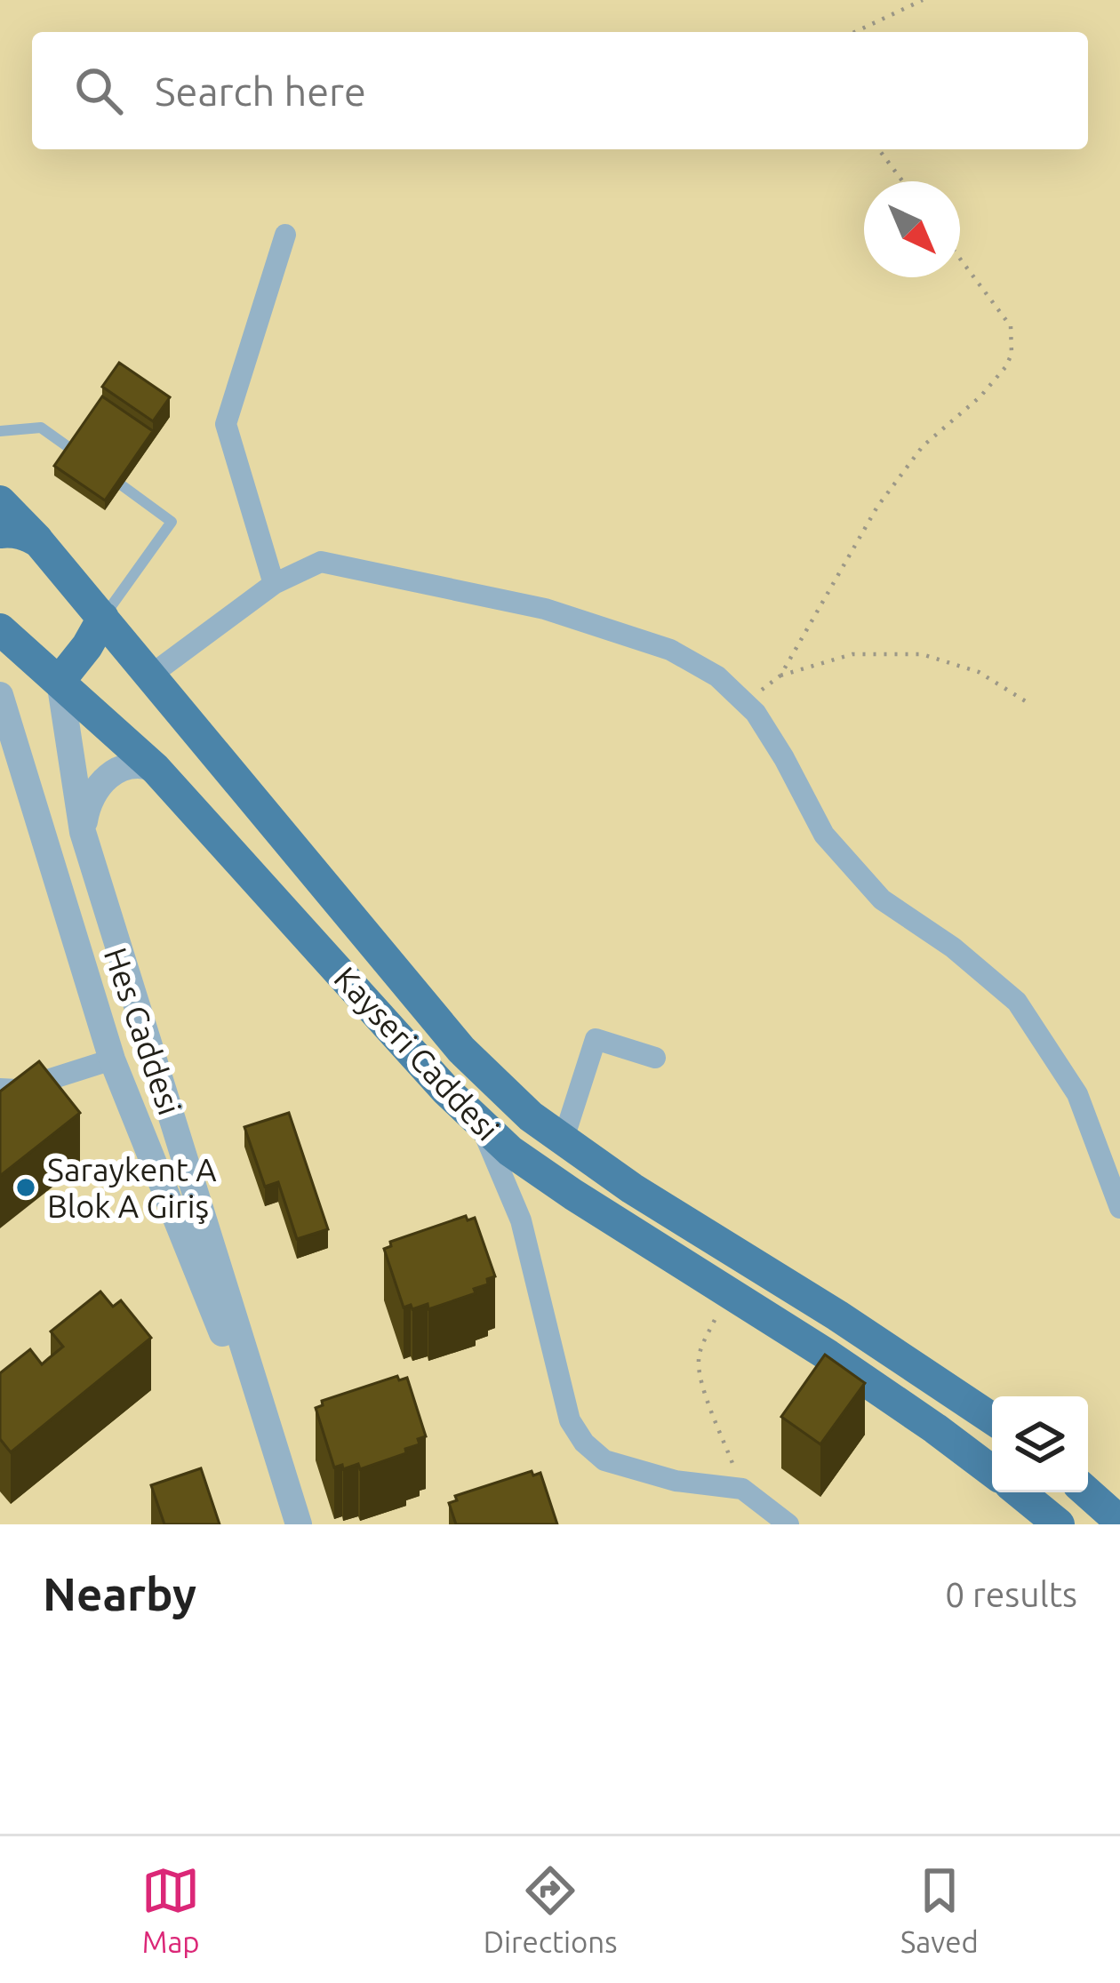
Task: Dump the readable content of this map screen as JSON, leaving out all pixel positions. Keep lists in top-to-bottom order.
{
  "streets": {
    "main road": ["Kayseri Caddesi"],
    "street": ["Hes Caddesi"]
  },
  "crossings": [
    ["Hes Caddesi", "Kayseri Caddesi"]
  ],
  "places": ["Saraykent A Blok A Giriş"],
  "north": "bottom right",
  "page": {
    "search": "Search here",
    "heading": ["Nearby", "0 results"],
    "nav": ["Map", "Directions", "Saved"]
  }
}
